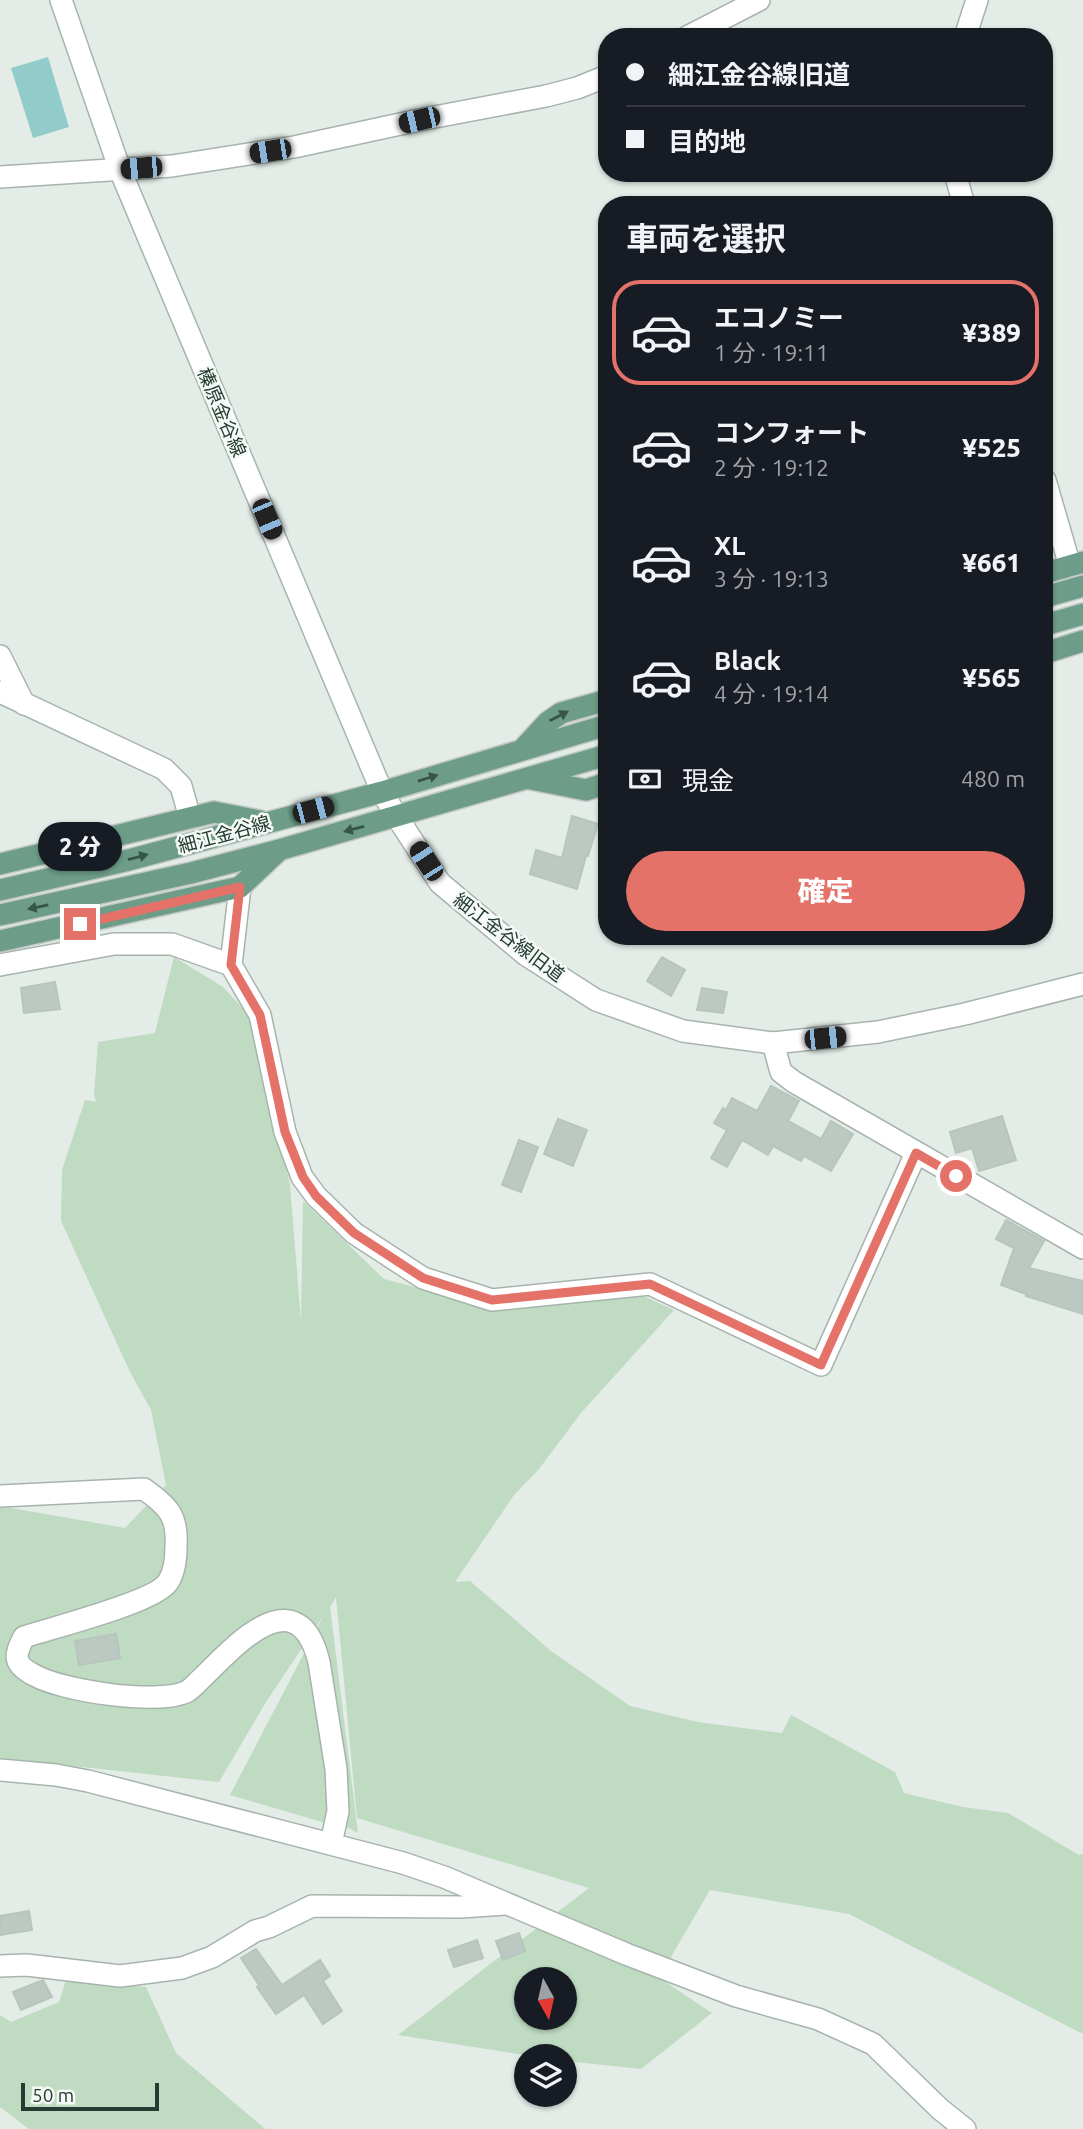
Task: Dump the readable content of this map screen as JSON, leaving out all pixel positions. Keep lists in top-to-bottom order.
{
  "streets": {
    "main road": ["細江金谷線"],
    "street": ["榛原金谷線", "細江金谷線旧道"]
  },
  "crossings": [
    ["榛原金谷線", "細江金谷線"],
    ["榛原金谷線", "細江金谷線旧道"],
    ["細江金谷線", "細江金谷線旧道"]
  ],
  "scale_bar": "50 m",
  "north": "bottom",
  "page": {
    "banner": ["細江金谷線旧道", "目的地"],
    "heading": "車両を選択",
    "list": [
      {
        "name": "エコノミー",
        "note": "1 分 · 19:11",
        "value": "¥389"
      },
      {
        "name": "コンフォート",
        "note": "2 分 · 19:12",
        "value": "¥525"
      },
      {
        "name": "XL",
        "note": "3 分 · 19:13",
        "value": "¥661"
      },
      {
        "name": "Black",
        "note": "4 分 · 19:14",
        "value": "¥565"
      }
    ],
    "pay": ["現金", "480 m"],
    "bubble": "2 分",
    "buttons": "確定",
    "scale": "50 m"
  }
}
